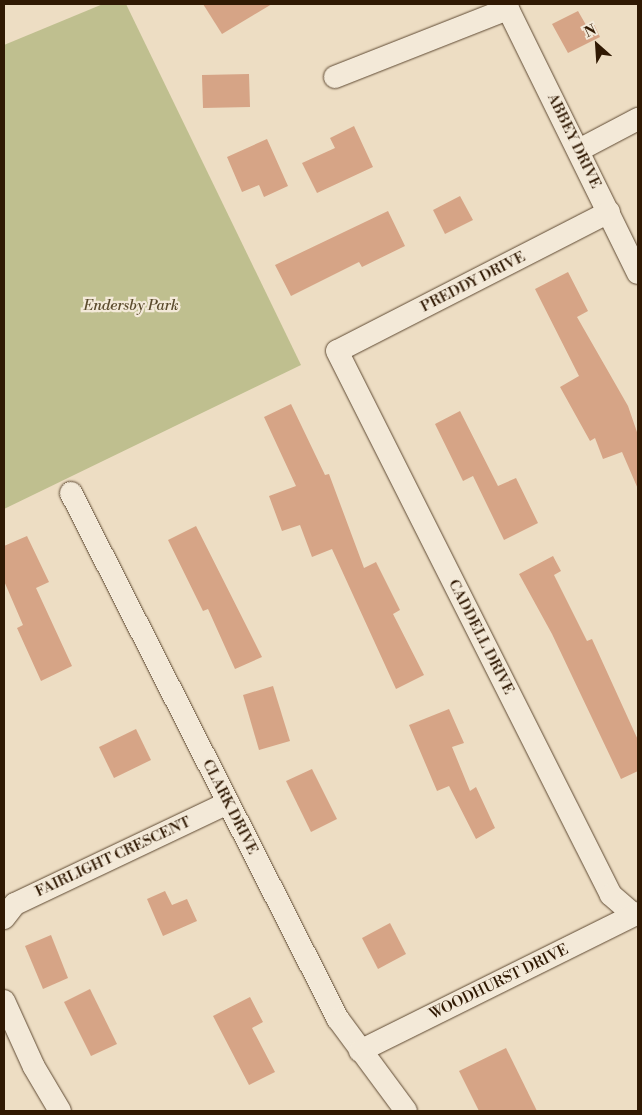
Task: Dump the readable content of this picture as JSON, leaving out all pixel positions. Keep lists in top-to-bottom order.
{
  "streets": {
    "street": [
      "ABBEY DRIVE",
      "PREDDY DRIVE",
      "CADDELL DRIVE",
      "CLARK DRIVE",
      "FAIRLIGHT CRESCENT",
      "WOODHURST DRIVE"
    ]
  },
  "crossings": [
    ["ABBEY DRIVE", "PREDDY DRIVE"],
    ["PREDDY DRIVE", "CADDELL DRIVE"],
    ["CADDELL DRIVE", "WOODHURST DRIVE"],
    ["CLARK DRIVE", "FAIRLIGHT CRESCENT"],
    ["CLARK DRIVE", "WOODHURST DRIVE"]
  ],
  "parks": ["Endersby Park"],
  "north": "top left"
}
